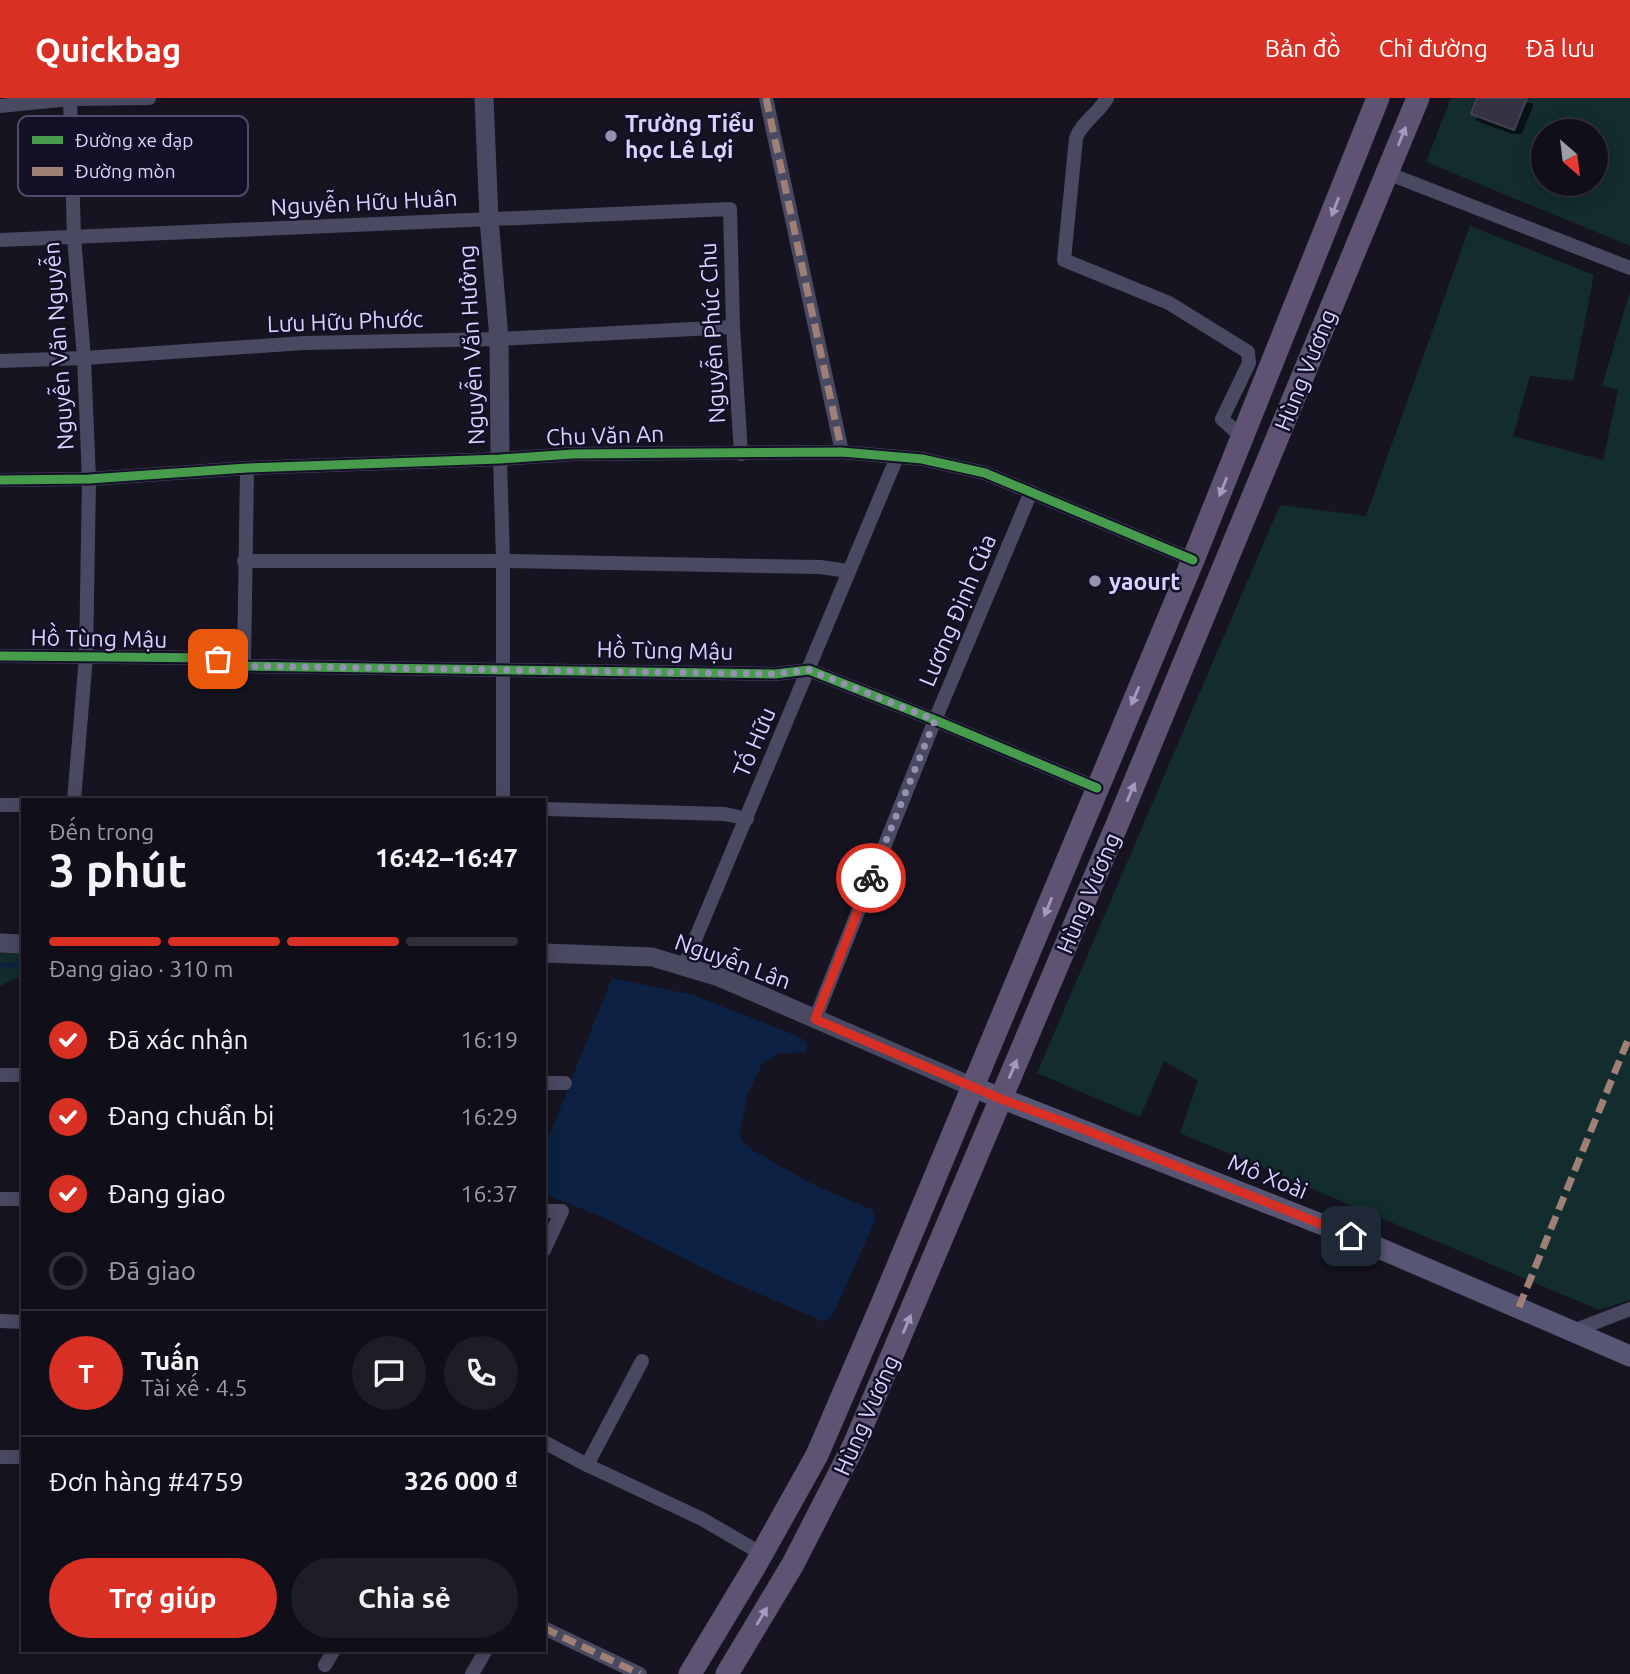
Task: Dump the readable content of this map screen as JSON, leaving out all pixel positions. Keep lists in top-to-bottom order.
{
  "streets": {
    "main road": ["Hùng Vương", "Mô Xoài"],
    "street": [
      "Nguyễn Hữu Huân",
      "Lưu Hữu Phước",
      "Nguyễn Phúc Chu",
      "Nguyễn Văn Hưởng",
      "Nguyễn Văn Nguyễn",
      "Chu Văn An",
      "Lương Định Của",
      "Hồ Tùng Mậu",
      "Tố Hữu",
      "Nguyễn Lân"
    ]
  },
  "crossings": [
    ["Nguyễn Hữu Huân", "Nguyễn Phúc Chu"],
    ["Nguyễn Hữu Huân", "Nguyễn Văn Hưởng"],
    ["Nguyễn Hữu Huân", "Nguyễn Văn Nguyễn"],
    ["Lưu Hữu Phước", "Nguyễn Phúc Chu"],
    ["Lưu Hữu Phước", "Nguyễn Văn Hưởng"],
    ["Lưu Hữu Phước", "Nguyễn Văn Nguyễn"],
    ["Nguyễn Phúc Chu", "Chu Văn An"],
    ["Nguyễn Văn Hưởng", "Chu Văn An"],
    ["Nguyễn Văn Hưởng", "Hồ Tùng Mậu"],
    ["Nguyễn Văn Nguyễn", "Chu Văn An"],
    ["Nguyễn Văn Nguyễn", "Hồ Tùng Mậu"],
    ["Hùng Vương", "Chu Văn An"],
    ["Hùng Vương", "Hồ Tùng Mậu"],
    ["Hùng Vương", "Nguyễn Lân"],
    ["Hùng Vương", "Mô Xoài"],
    ["Chu Văn An", "Lương Định Của"],
    ["Chu Văn An", "Tố Hữu"],
    ["Lương Định Của", "Hồ Tùng Mậu"],
    ["Lương Định Của", "Nguyễn Lân"],
    ["Hồ Tùng Mậu", "Tố Hữu"],
    ["Tố Hữu", "Nguyễn Lân"],
    ["Nguyễn Lân", "Mô Xoài"]
  ],
  "places": ["Trường Tiểu học Lê Lợi", "yaourt"],
  "legend": ["Đường xe đạp", "Đường mòn"],
  "north": "bottom right",
  "page": {
    "header": "Quickbag",
    "nav": ["Bản đồ", "Chỉ đường", "Đã lưu"],
    "heading": ["3 phút", "Đến trong", "16:42–16:47"],
    "panel": [
      "Tuấn",
      "Tài xế · 4.5",
      "Đơn hàng #4759",
      "326 000 ₫"
    ],
    "bar": "Đang giao · 310 m",
    "list": [
      ["Đã xác nhận", "16:19"],
      ["Đang chuẩn bị", "16:29"],
      ["Đang giao", "16:37"],
      "Đã giao"
    ],
    "round": "T",
    "buttons": ["Trợ giúp", "Chia sẻ"]
  }
}
